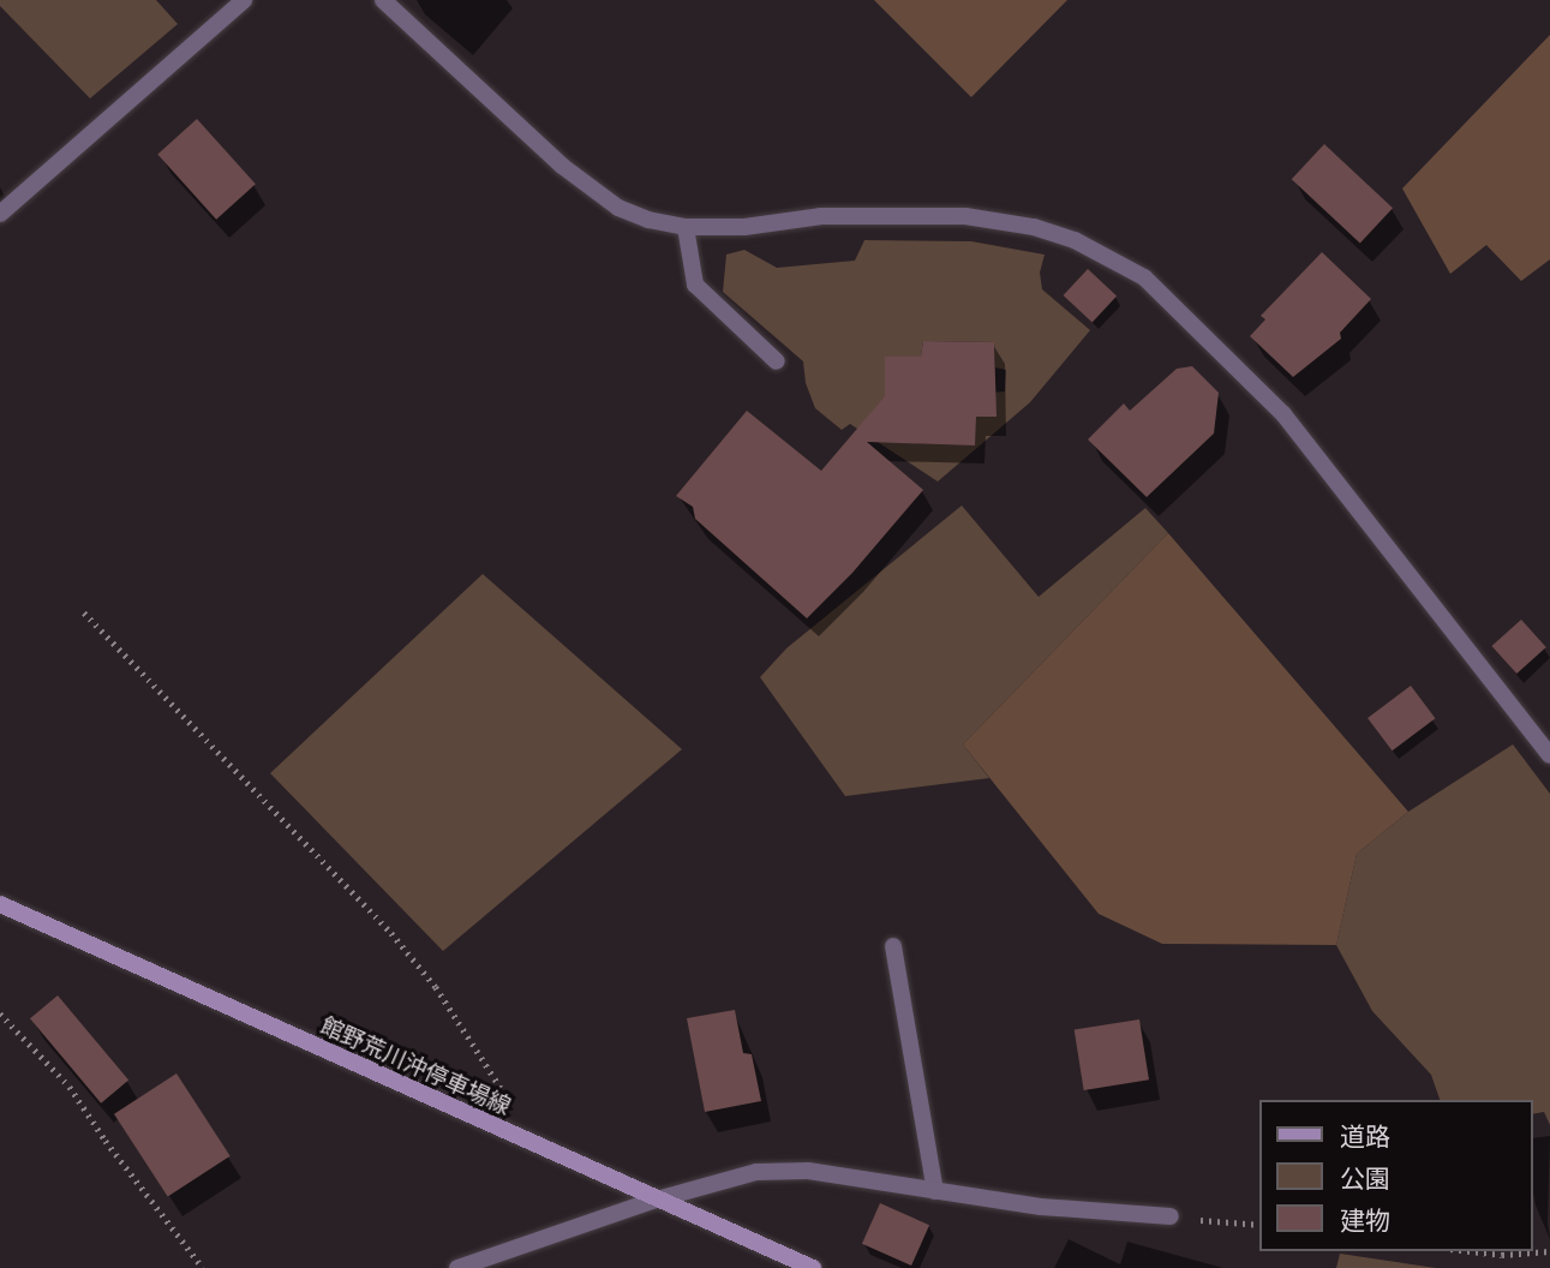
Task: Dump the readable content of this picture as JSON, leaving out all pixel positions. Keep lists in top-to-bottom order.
{
  "streets": {
    "main road": ["館野荒川沖停車場線"]
  },
  "legend": ["道路", "公園", "建物"]
}
